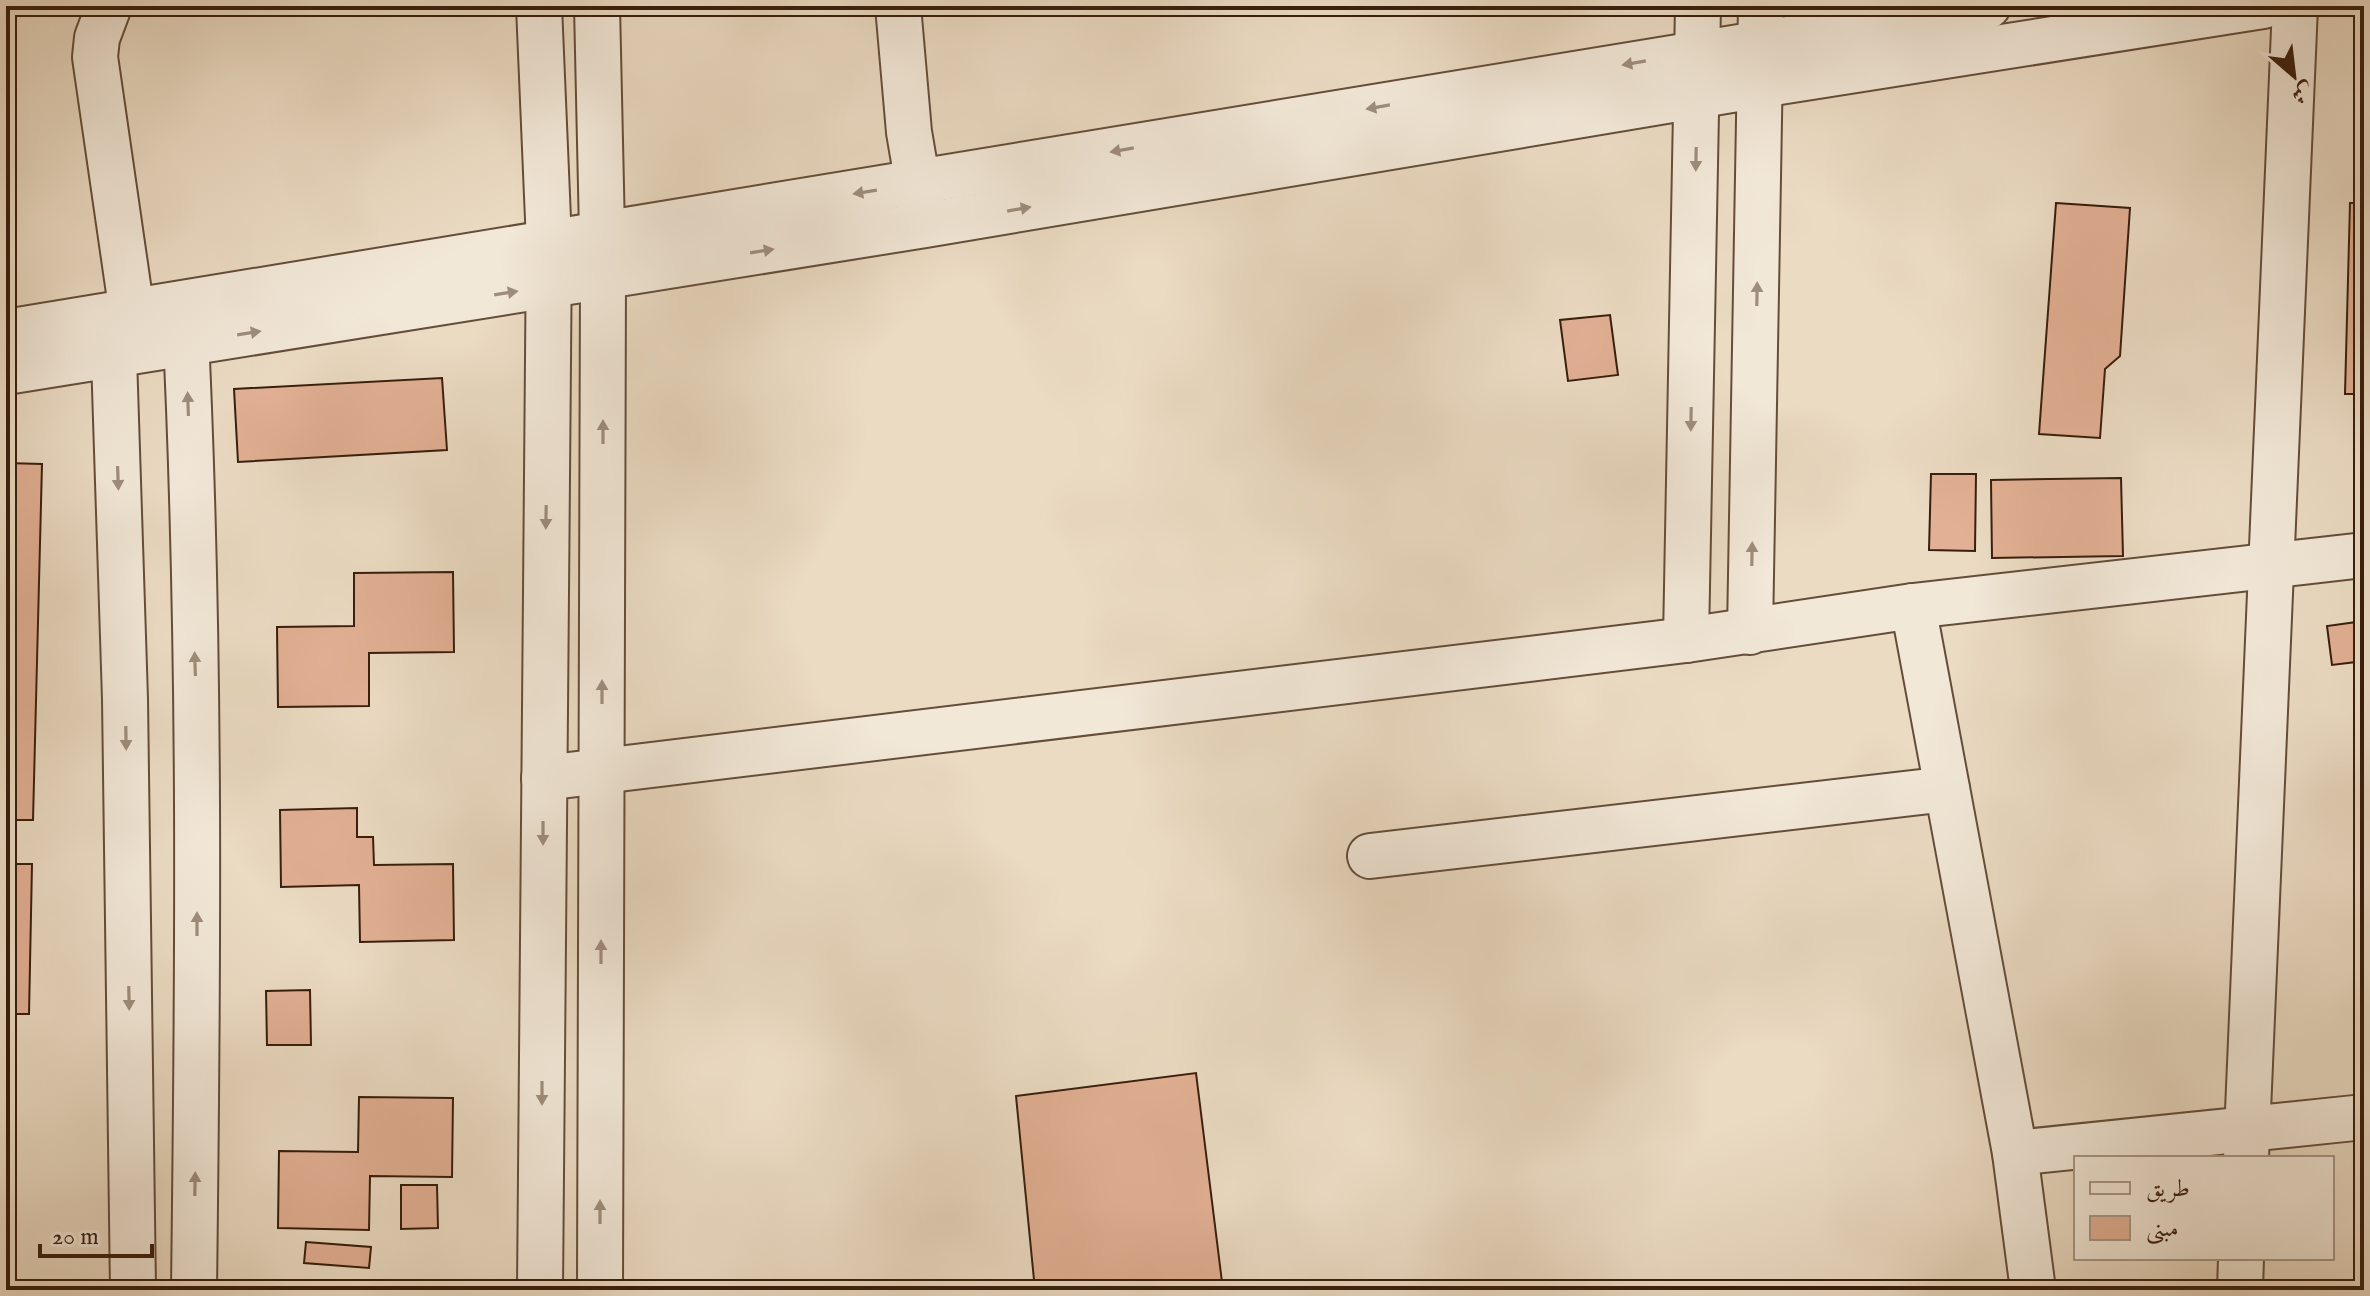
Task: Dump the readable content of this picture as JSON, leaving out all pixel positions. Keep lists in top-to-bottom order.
{
  "legend": ["طريق", "مبنى"],
  "scale_bar": "20 m",
  "north": "bottom right"
}
